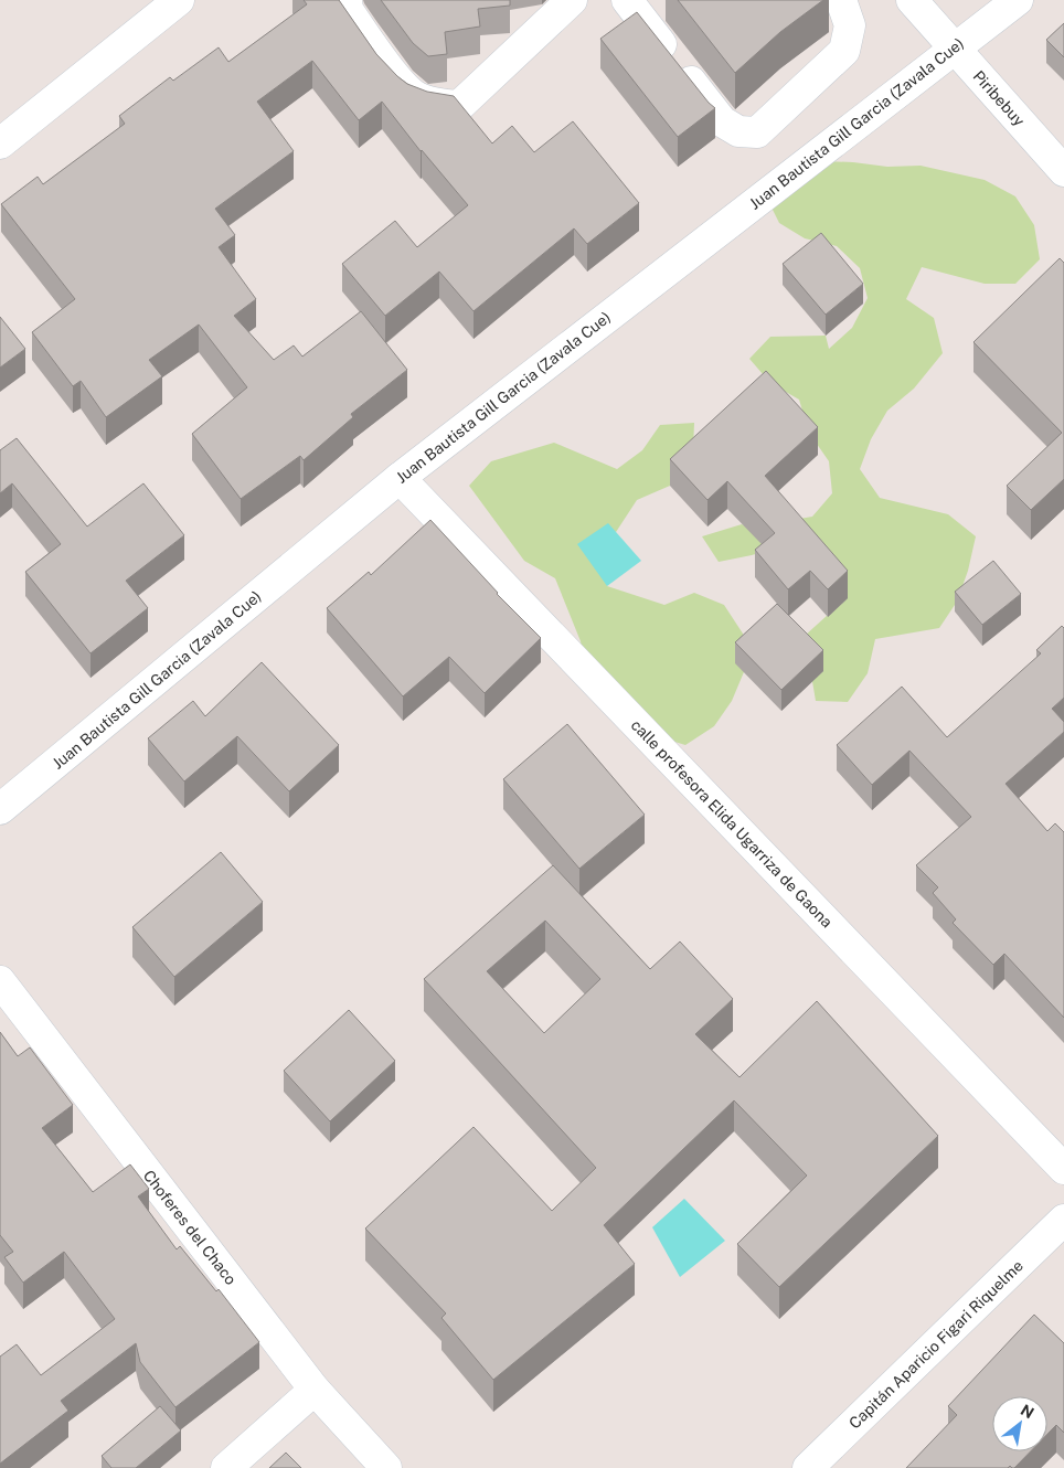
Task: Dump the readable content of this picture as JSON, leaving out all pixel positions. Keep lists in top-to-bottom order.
{
  "streets": {
    "street": [
      "Piribebuy",
      "Juan Bautista Gill Garcia (Zavala Cue)",
      "calle profesora Elida Ugarriza de Gaona",
      "Choferes del Chaco",
      "Capitán Aparicio Figari Riquelme"
    ]
  },
  "crossings": [
    ["Piribebuy", "Juan Bautista Gill Garcia (Zavala Cue)"],
    ["Juan Bautista Gill Garcia (Zavala Cue)", "calle profesora Elida Ugarriza de Gaona"]
  ],
  "north": "top right"
}
